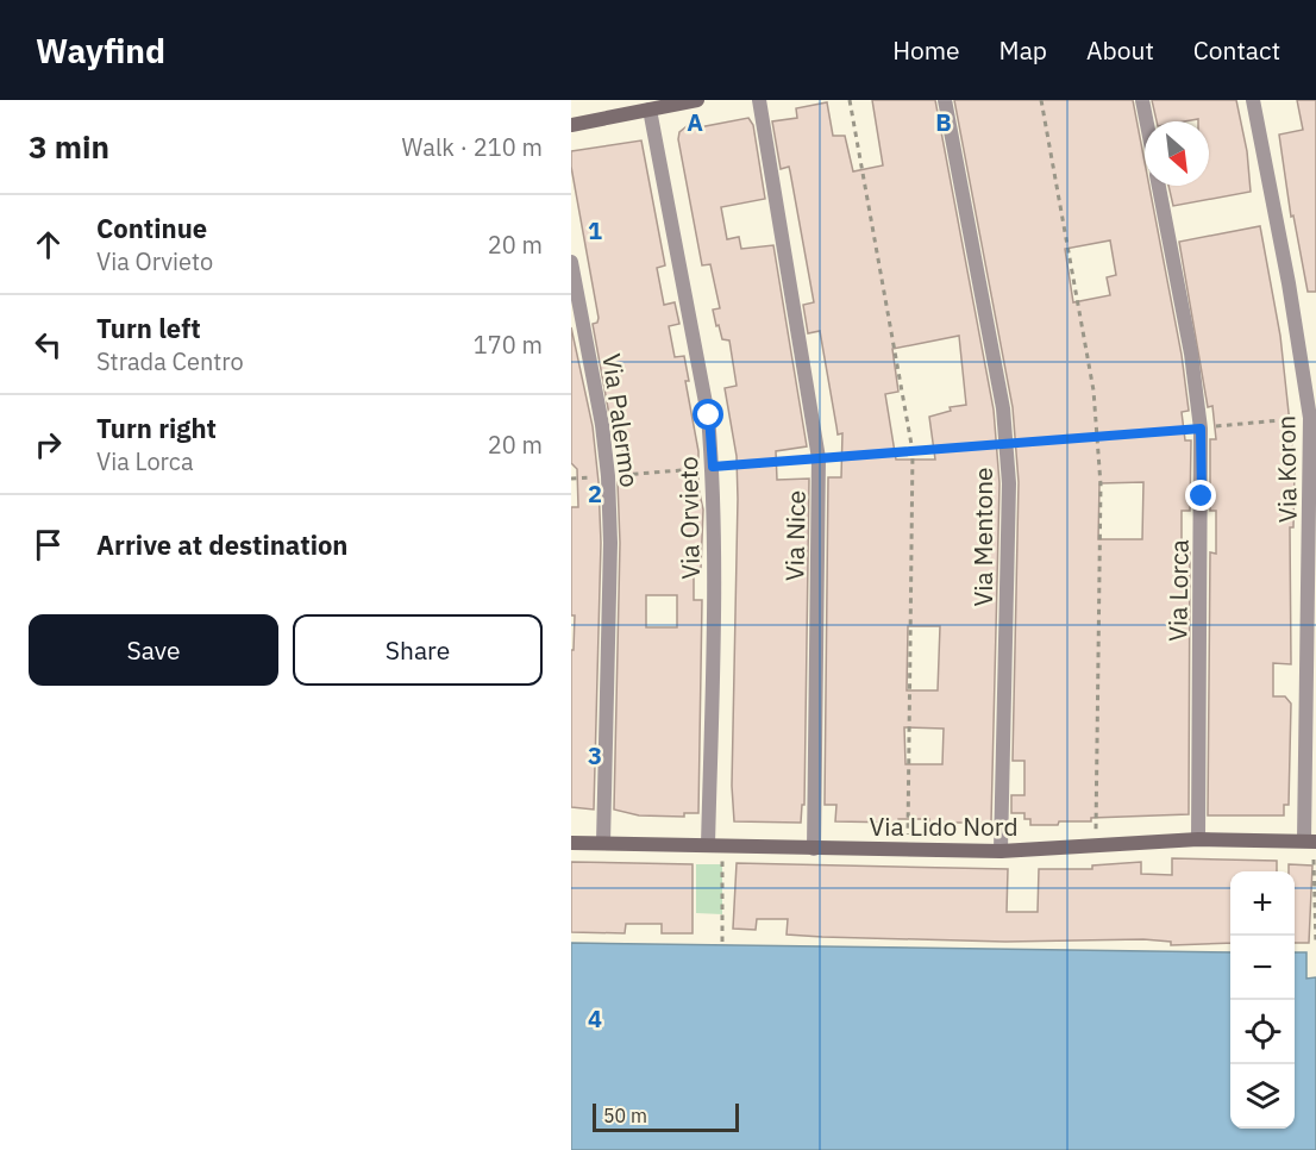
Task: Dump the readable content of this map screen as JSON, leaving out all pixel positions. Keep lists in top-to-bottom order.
{
  "streets": {
    "street": [
      "Via Palermo",
      "Via Koron",
      "Via Orvieto",
      "Via Nice",
      "Via Mentone",
      "Via Lorca",
      "Via Lido Nord"
    ]
  },
  "crossings": [
    ["Via Palermo", "Via Lido Nord"],
    ["Via Koron", "Via Lido Nord"],
    ["Via Orvieto", "Via Lido Nord"],
    ["Via Nice", "Via Lido Nord"],
    ["Via Mentone", "Via Lido Nord"],
    ["Via Lorca", "Via Lido Nord"]
  ],
  "scale_bar": "50 m",
  "north": "bottom right",
  "page": {
    "header": "Wayfind",
    "nav": [
      "Home",
      "Map",
      "About",
      "Contact"
    ],
    "heading": ["3 min", "Walk · 210 m"],
    "list": [
      ["Continue", "Via Orvieto", "20 m"],
      ["Turn left", "Strada Centro", "170 m"],
      ["Turn right", "Via Lorca", "20 m"],
      "Arrive at destination"
    ],
    "buttons": ["Save", "Share"],
    "map_buttons": ["+", "−"],
    "scale": "50 m"
  },
  "grid": {
    "columns": ["A", "B"],
    "rows": [
      "1",
      "2",
      "3",
      "4"
    ]
  }
}
